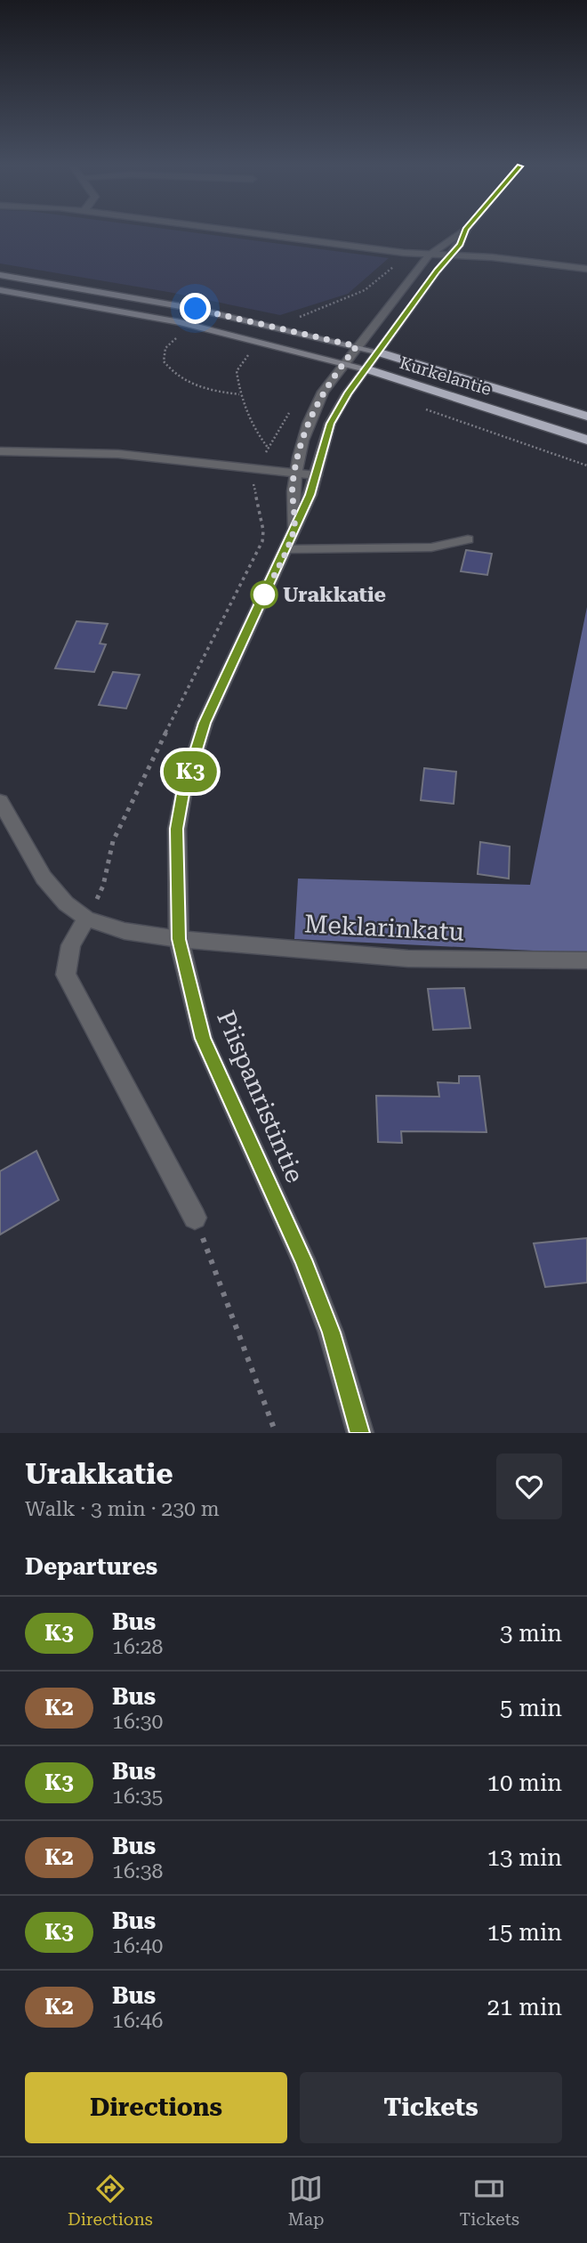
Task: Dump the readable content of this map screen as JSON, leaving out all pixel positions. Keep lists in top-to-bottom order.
{
  "streets": {
    "highway": ["Kurkelantie"],
    "street": ["Meklarinkatu", "Piispanristintie"]
  },
  "crossings": [
    ["Kurkelantie", "Piispanristintie"],
    ["Meklarinkatu", "Piispanristintie"]
  ],
  "places": ["Urakkatie"],
  "lines": ["bus line K3"],
  "page": {
    "on_map": "K3",
    "heading": [
      ["Urakkatie", "Walk · 3 min · 230 m"],
      "Departures"
    ],
    "list": [
      {
        "mark": "K3",
        "name": "Bus",
        "note": "16:28",
        "value": "3 min"
      },
      {
        "mark": "K2",
        "name": "Bus",
        "note": "16:30",
        "value": "5 min"
      },
      {
        "mark": "K3",
        "name": "Bus",
        "note": "16:35",
        "value": "10 min"
      },
      {
        "mark": "K2",
        "name": "Bus",
        "note": "16:38",
        "value": "13 min"
      },
      {
        "mark": "K3",
        "name": "Bus",
        "note": "16:40",
        "value": "15 min"
      },
      {
        "mark": "K2",
        "name": "Bus",
        "note": "16:46",
        "value": "21 min"
      }
    ],
    "buttons": ["Directions", "Tickets"],
    "tabs": ["Directions", "Map", "Tickets"]
  }
}
